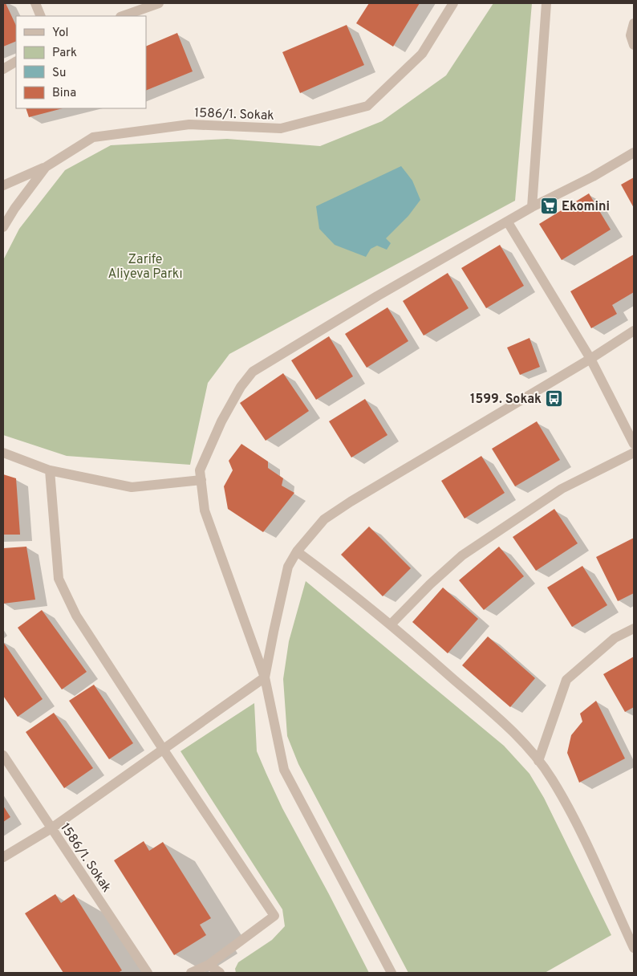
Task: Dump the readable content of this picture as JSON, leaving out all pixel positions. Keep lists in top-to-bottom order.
{
  "streets": {
    "street": ["1586/1. Sokak"]
  },
  "parks": ["Zarife Aliyeva Parkı"],
  "places": {
    "supermarket": ["Ekomini"],
    "bus stop": ["1599. Sokak"]
  },
  "legend": [
    "Yol",
    "Park",
    "Su",
    "Bina"
  ]
}
